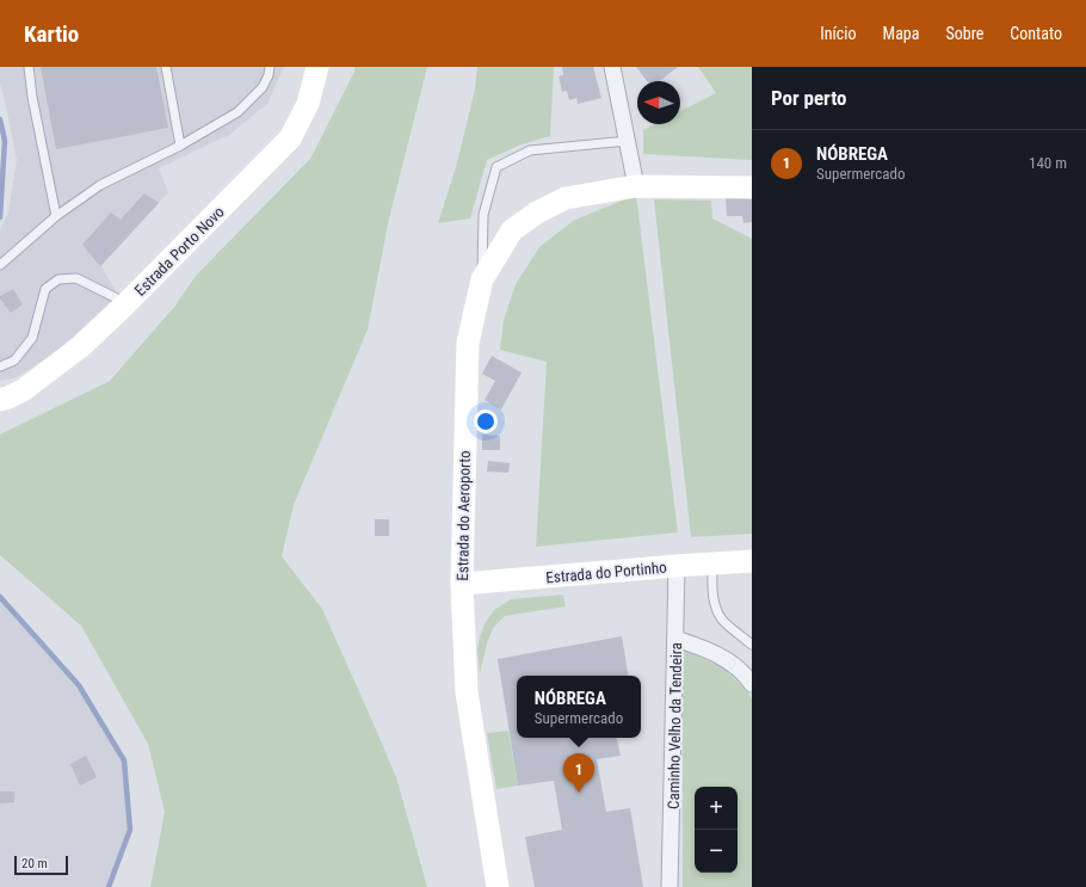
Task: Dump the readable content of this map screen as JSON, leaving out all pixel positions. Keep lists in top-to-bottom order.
{
  "streets": {
    "main road": ["Estrada Porto Novo", "Estrada do Aeroporto", "Estrada do Portinho"],
    "street": ["Caminho Velho da Tendeira"]
  },
  "crossings": [
    ["Estrada do Aeroporto", "Estrada do Portinho"],
    ["Estrada do Portinho", "Caminho Velho da Tendeira"]
  ],
  "scale_bar": "20 m",
  "north": "left",
  "page": {
    "header": "Kartio",
    "nav": [
      "Início",
      "Mapa",
      "Sobre",
      "Contato"
    ],
    "heading": "Por perto",
    "list": [
      {
        "mark": "1",
        "name": "NÓBREGA",
        "note": "Supermercado",
        "value": "140 m"
      }
    ],
    "popup": ["NÓBREGA", "Supermercado"],
    "pins": "1",
    "map_buttons": ["+", "−"],
    "scale": "20 m"
  }
}
